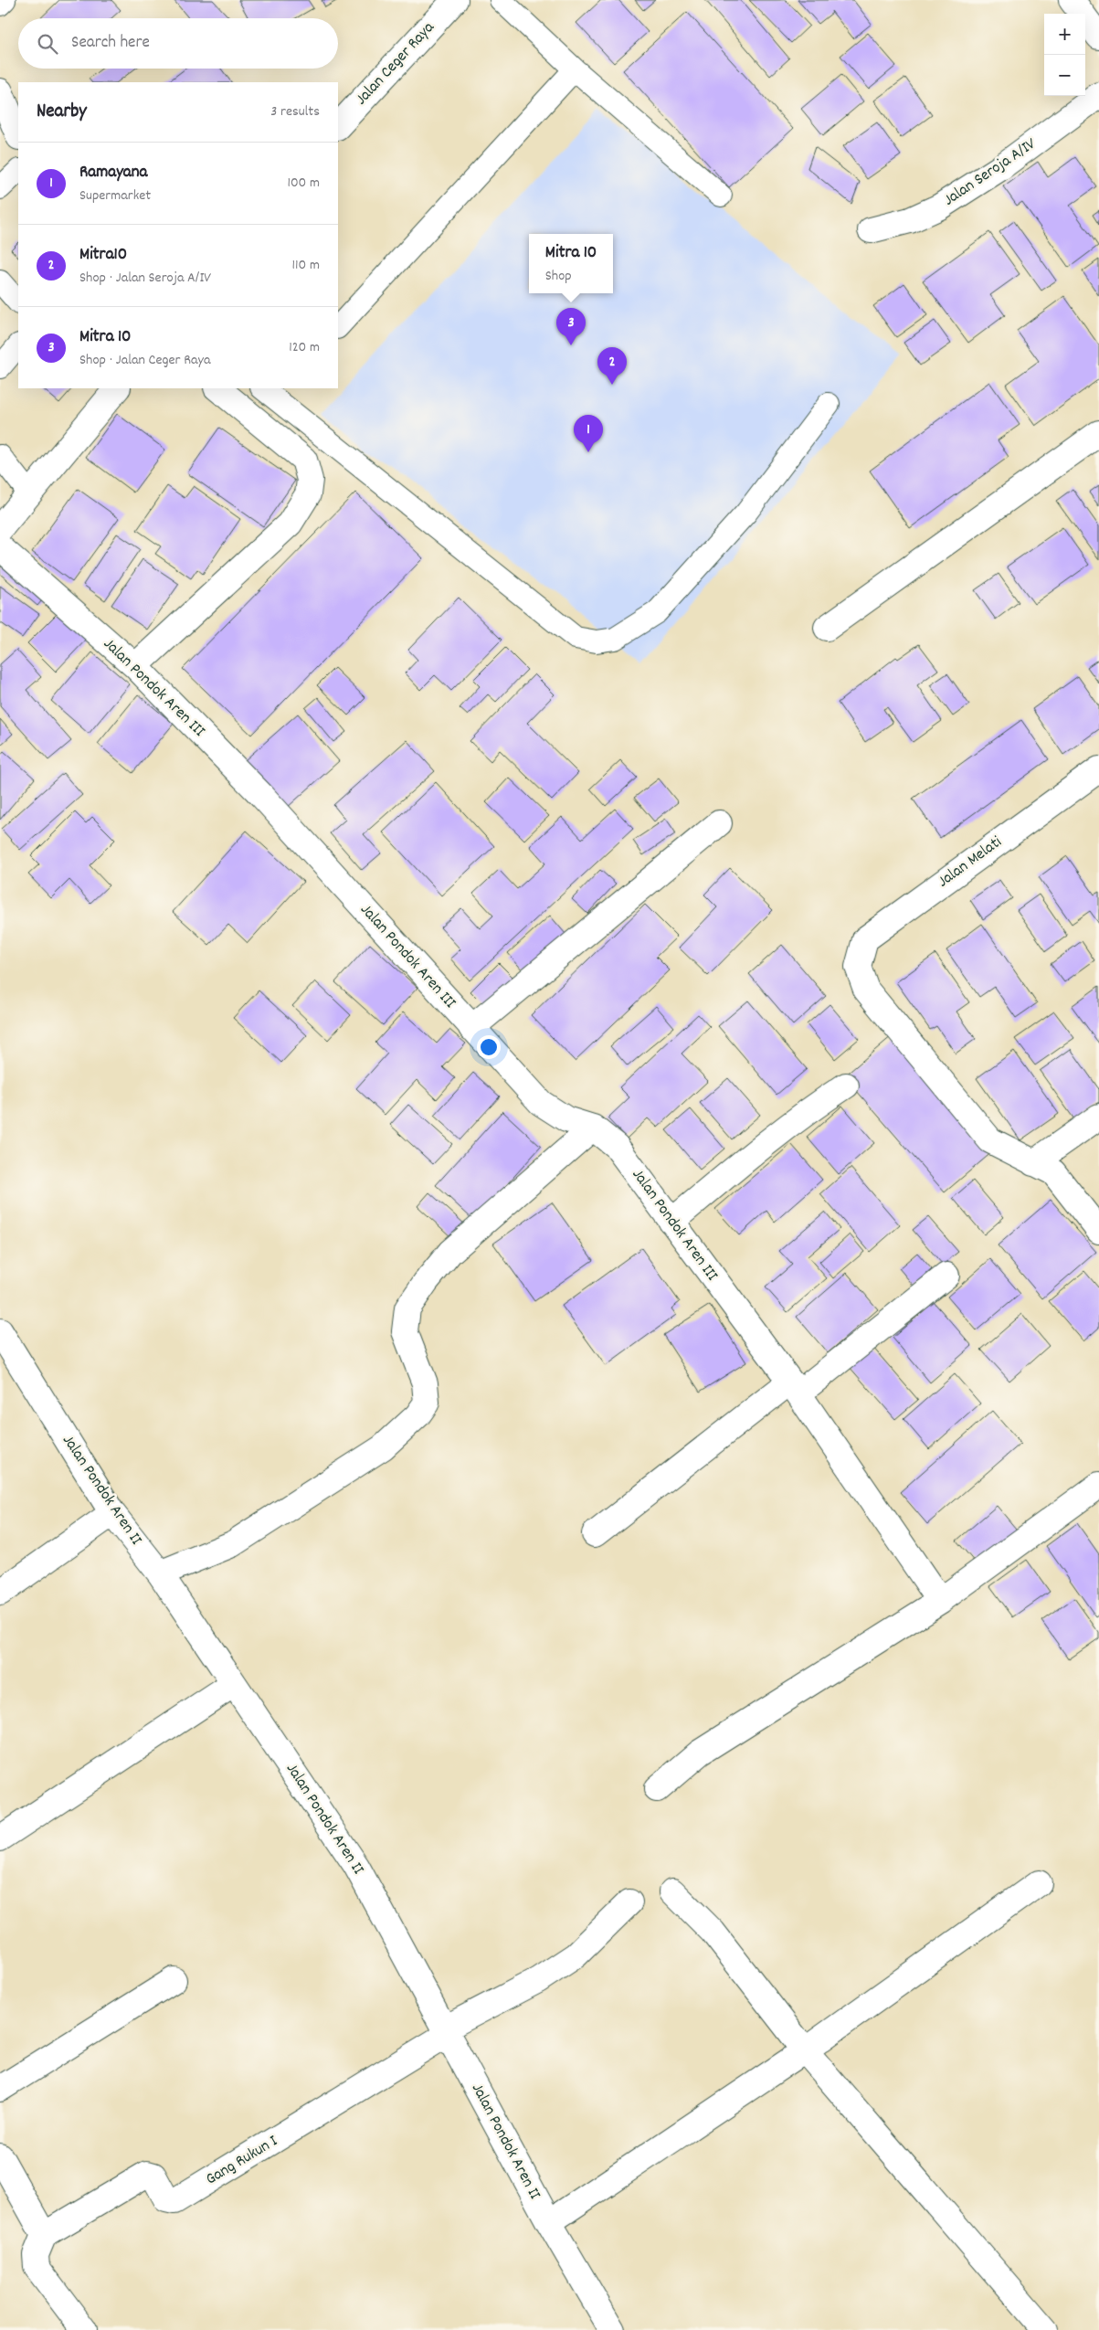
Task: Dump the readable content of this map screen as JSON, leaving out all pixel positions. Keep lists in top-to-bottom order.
{
  "streets": {
    "street": [
      "Jalan Ceger Raya",
      "Jalan Seroja A/IV",
      "Jalan Pondok Aren III",
      "Jalan Melati",
      "Jalan Pondok Aren II",
      "Gang Rukun I"
    ]
  },
  "crossings": [
    ["Jalan Pondok Aren II", "Gang Rukun I"]
  ],
  "page": {
    "map_buttons": ["+", "−"],
    "search": "Search here",
    "heading": ["Nearby", "3 results"],
    "list": [
      {
        "mark": "1",
        "name": "Ramayana",
        "note": "Supermarket",
        "value": "100 m"
      },
      {
        "mark": "2",
        "name": "Mitra10",
        "note": "Shop · Jalan Seroja A/IV",
        "value": "110 m"
      },
      {
        "mark": "3",
        "name": "Mitra 10",
        "note": "Shop · Jalan Ceger Raya",
        "value": "120 m"
      }
    ],
    "popup": ["Mitra 10", "Shop"],
    "pins": ["3", "2", "1"]
  }
}
